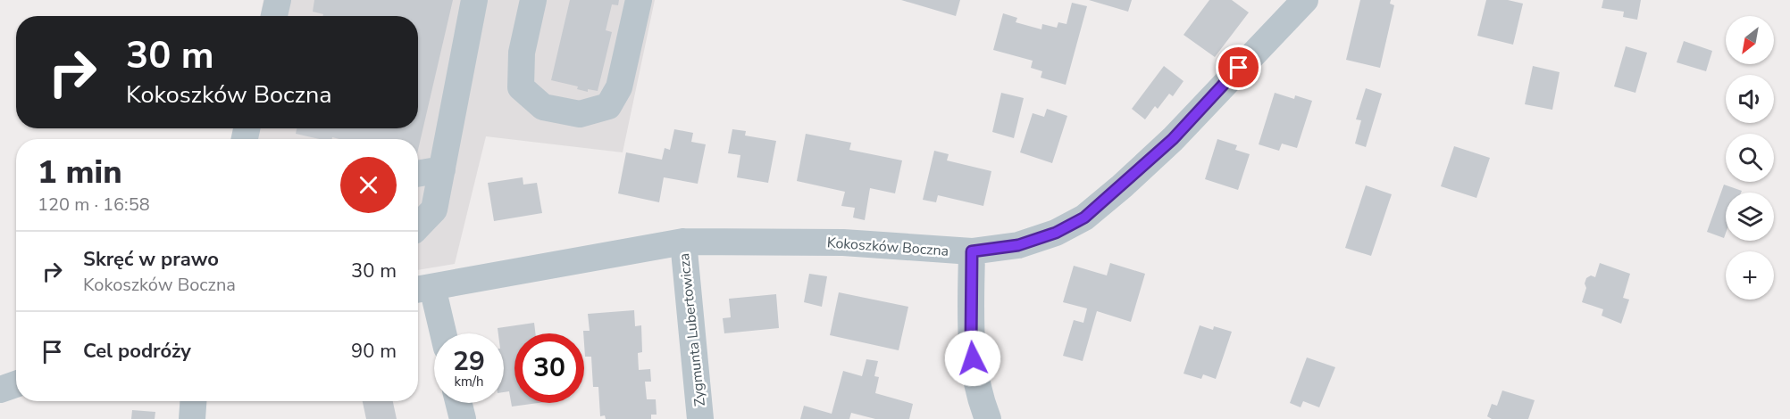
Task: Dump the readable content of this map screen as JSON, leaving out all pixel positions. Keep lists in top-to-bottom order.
{
  "streets": {
    "street": ["Kokoszków Boczna", "Zygmunta Lubertowicza"]
  },
  "crossings": [
    ["Kokoszków Boczna", "Zygmunta Lubertowicza"]
  ],
  "north": "bottom left",
  "page": {
    "map_buttons": "+",
    "turn": ["30 m", "Kokoszków Boczna"],
    "heading": ["1 min", "120 m · 16:58"],
    "list": [
      {
        "name": "Skręć w prawo",
        "note": "Kokoszków Boczna",
        "value": "30 m"
      },
      {
        "name": "Cel podróży",
        "value": "90 m"
      }
    ],
    "speed": "29 km/h",
    "limit": "30"
  }
}
